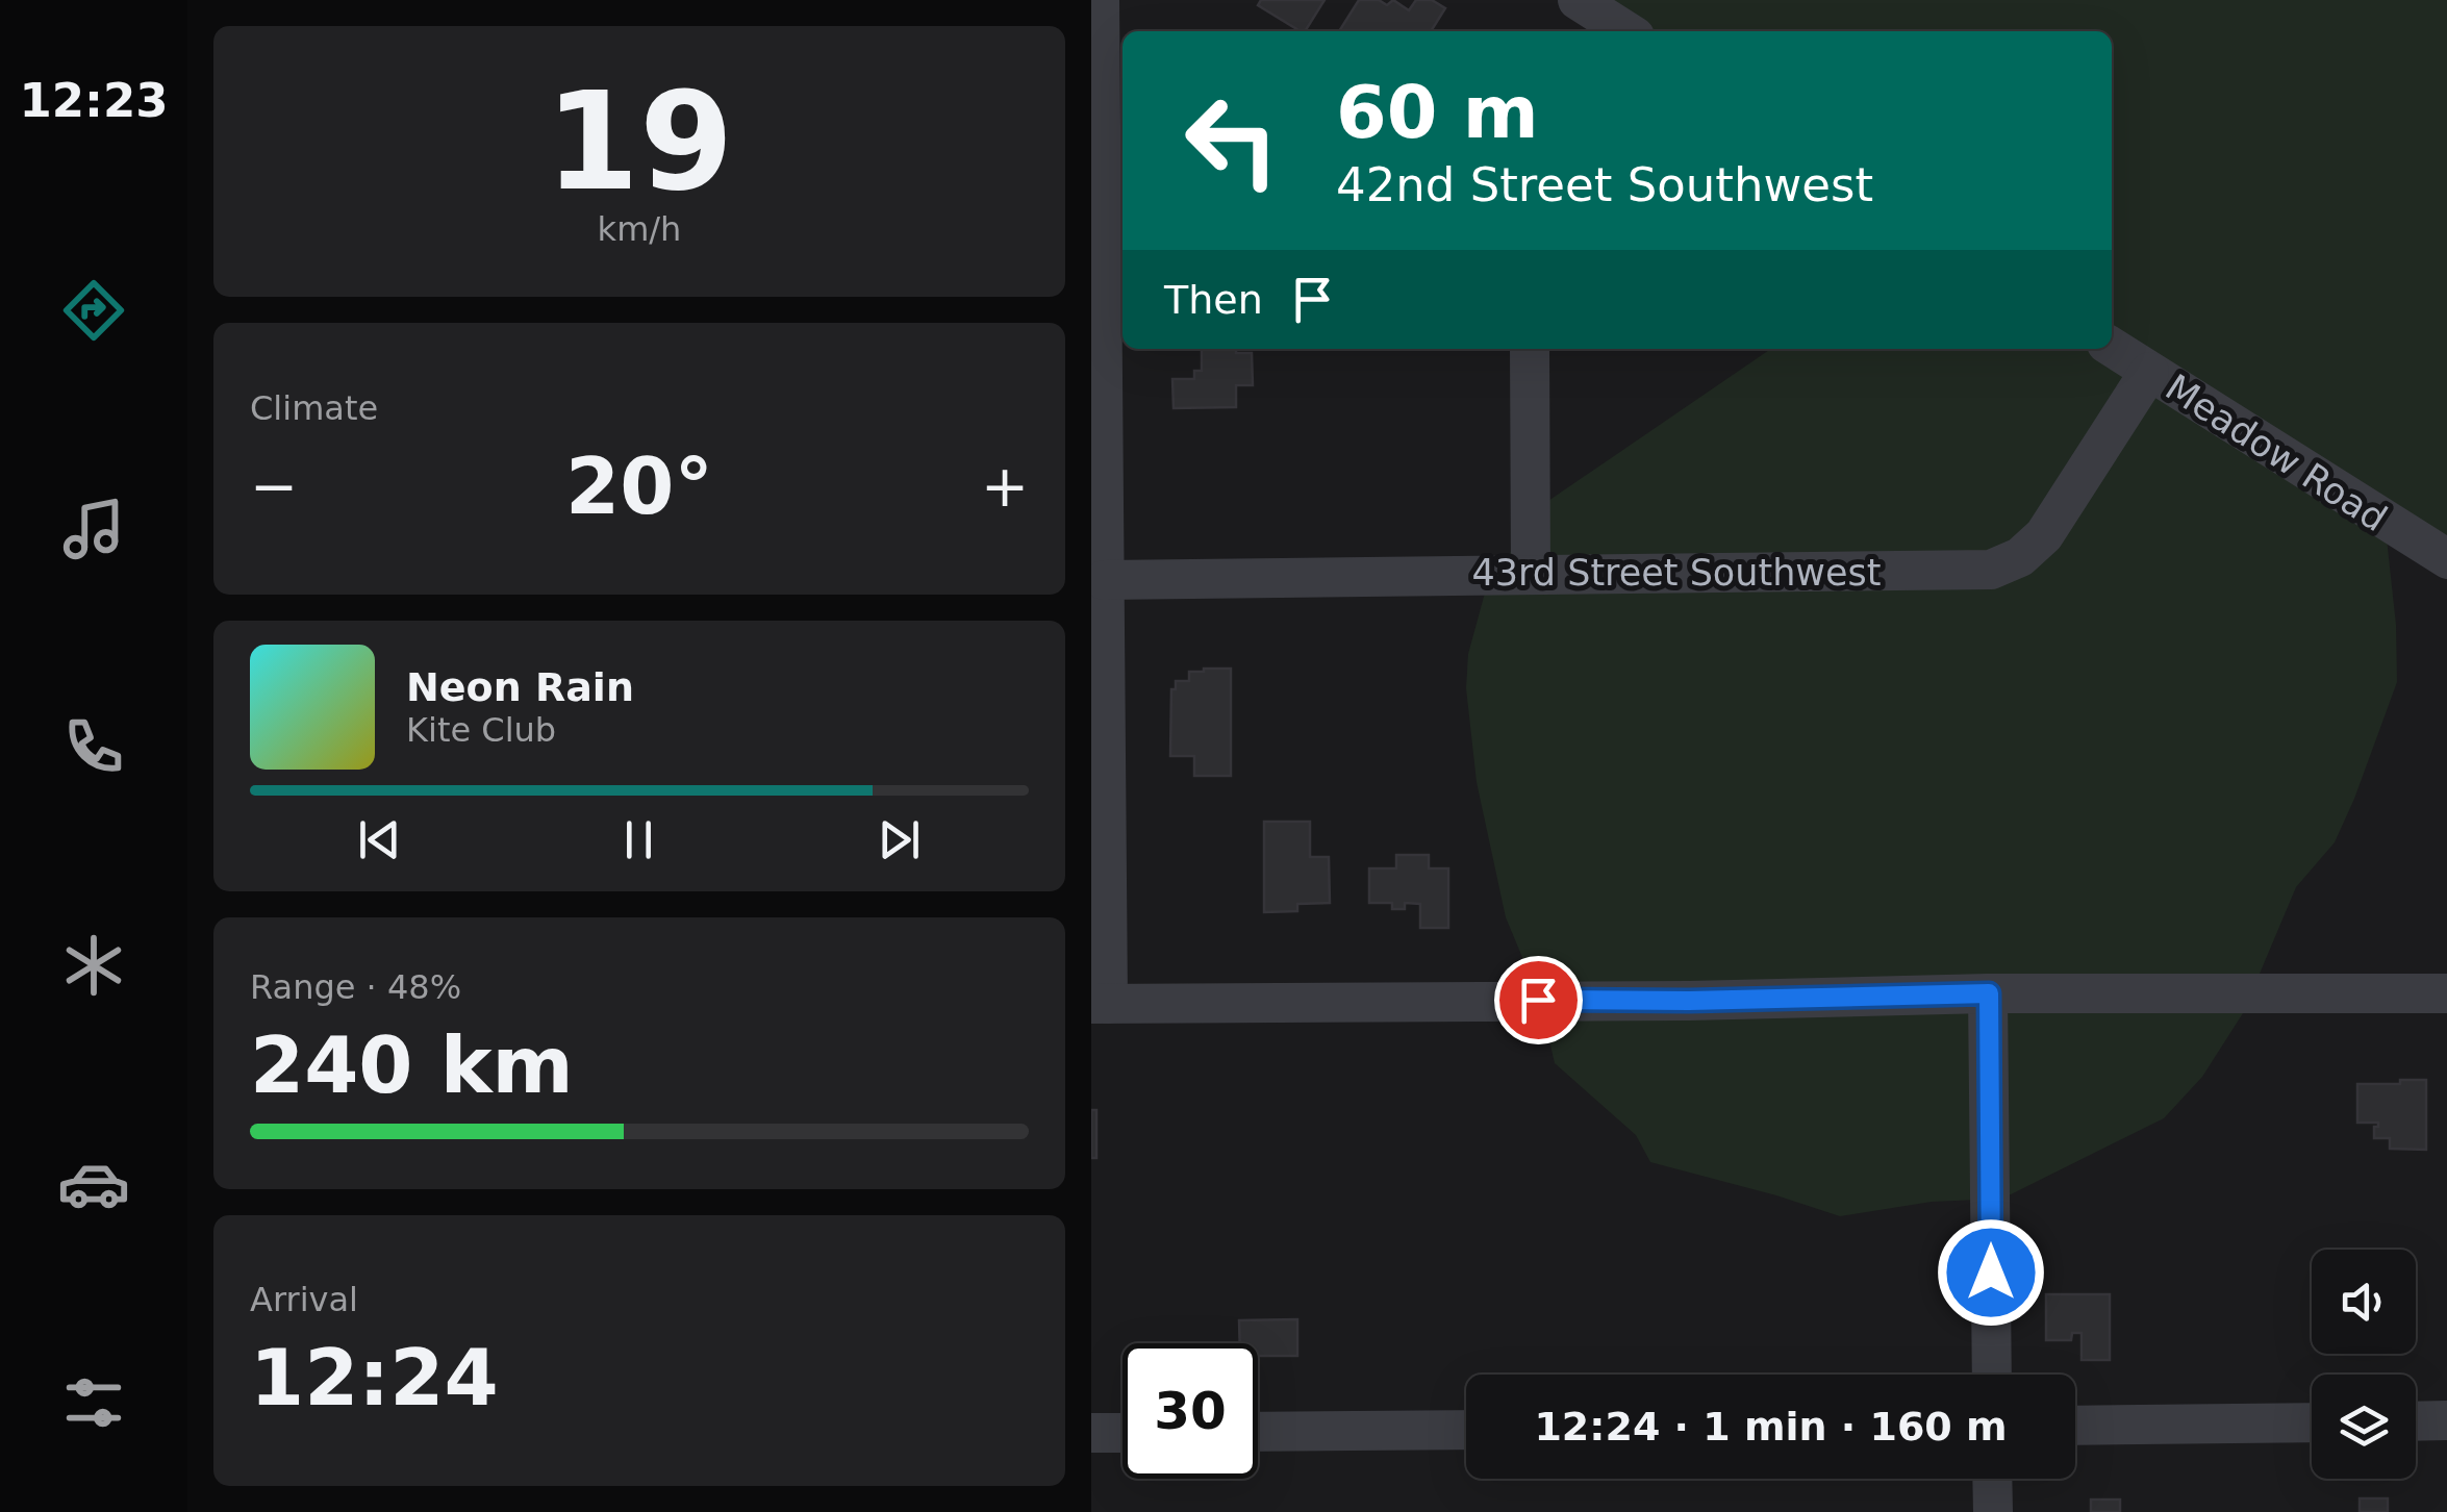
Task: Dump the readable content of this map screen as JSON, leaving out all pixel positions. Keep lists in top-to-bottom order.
{
  "streets": {
    "street": ["Meadow Road", "43rd Street Southwest"]
  },
  "crossings": [
    ["Meadow Road", "43rd Street Southwest"]
  ],
  "page": {
    "tabs": "12:23",
    "tile": [
      ["19", "km/h"],
      "Climate",
      ["Range · 48%", "240 km"],
      ["Arrival", "12:24"]
    ],
    "turn": ["60 m", "42nd Street Southwest"],
    "then": "Then",
    "heat": ["−", "20°", "+"],
    "song": ["Neon Rain", "Kite Club"],
    "limit": "30",
    "trip": "12:24 · 1 min · 160 m"
  }
}
